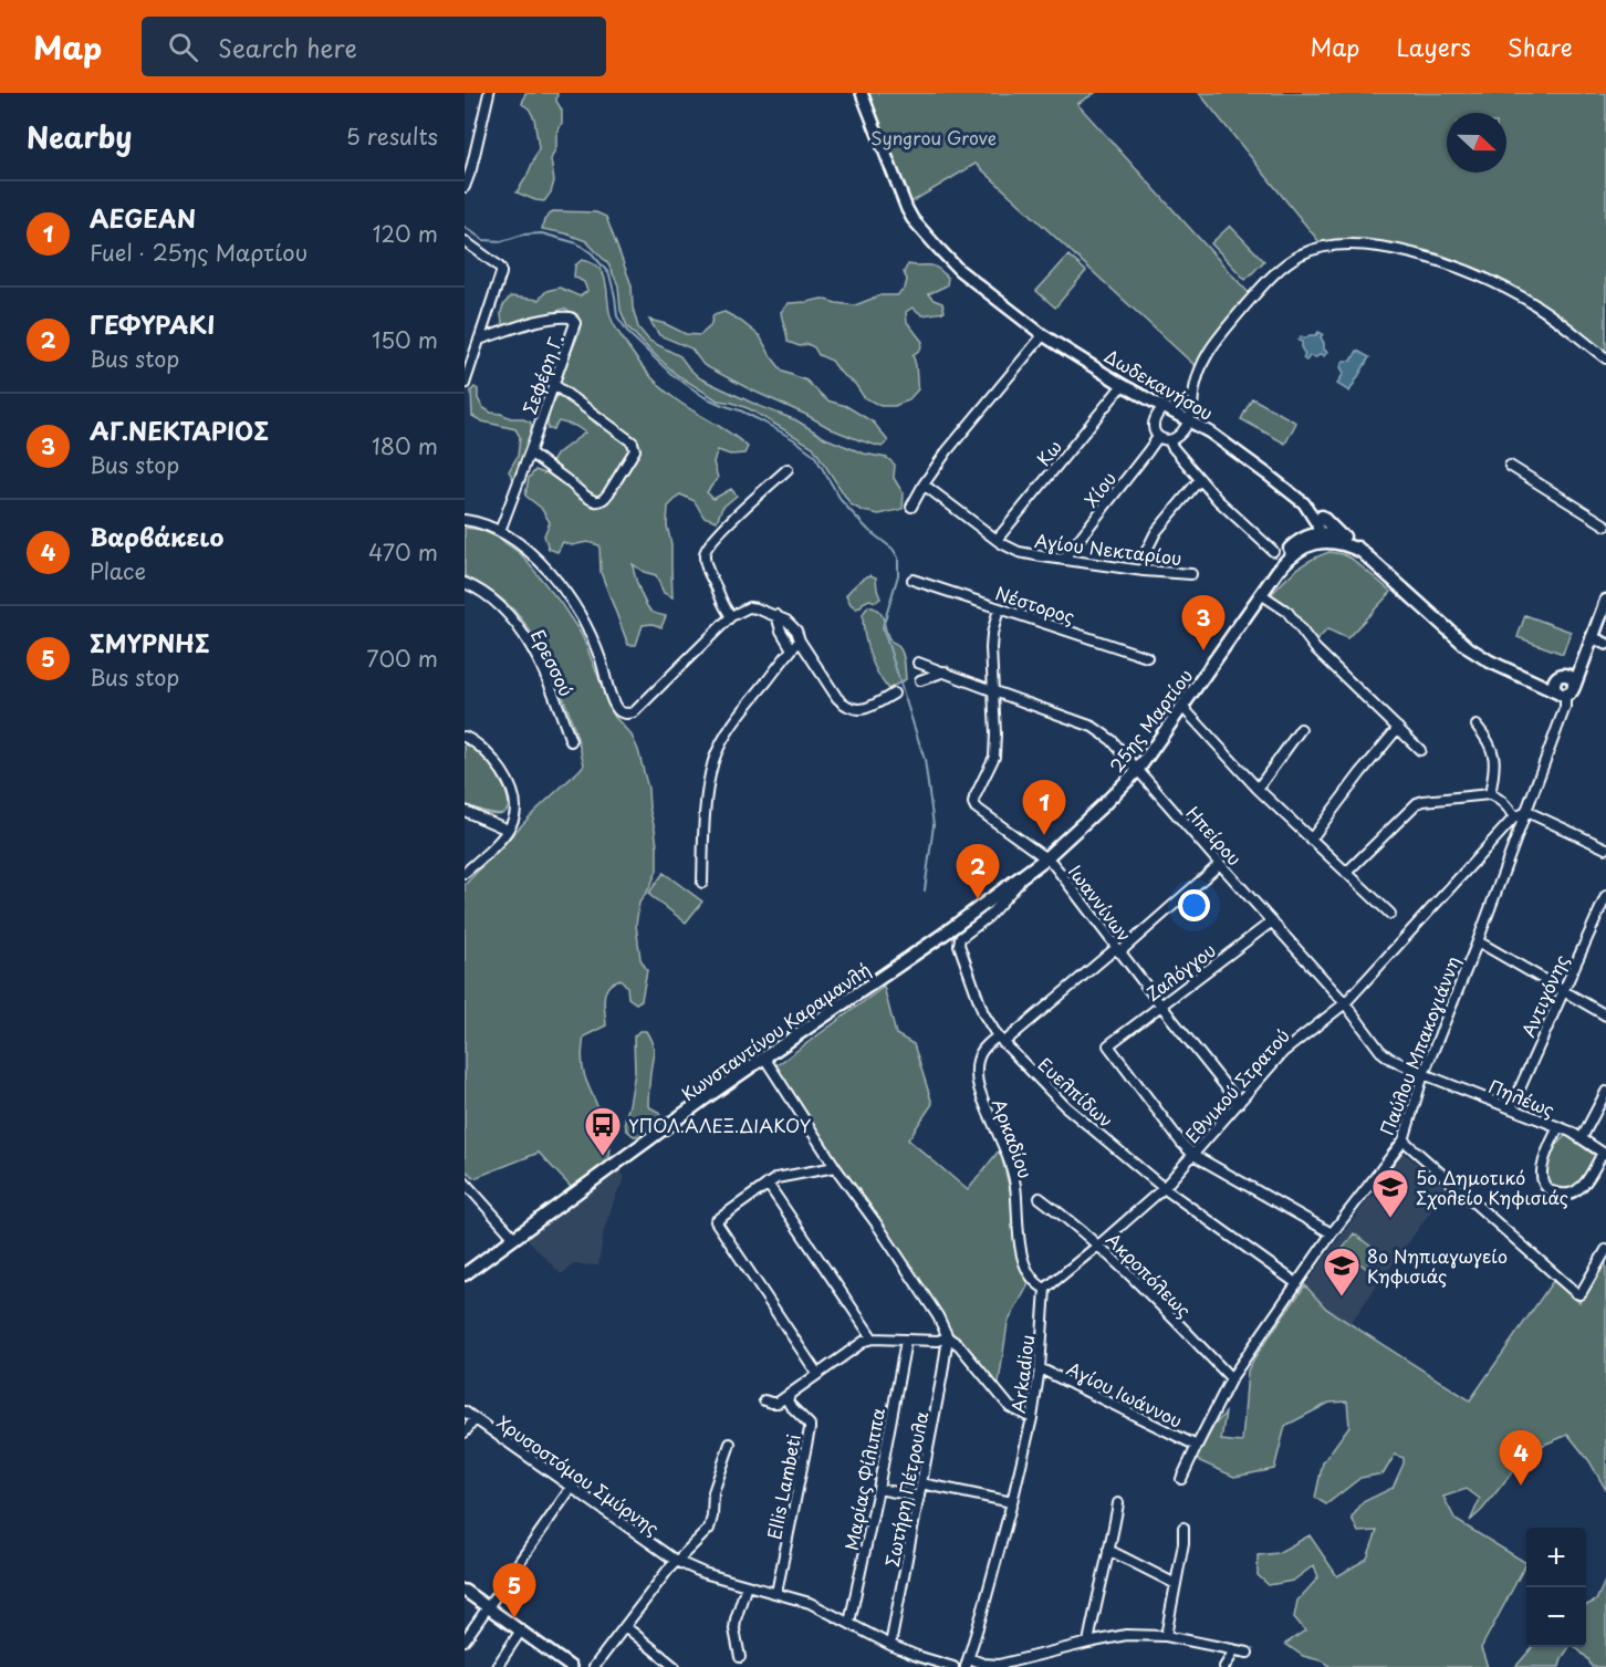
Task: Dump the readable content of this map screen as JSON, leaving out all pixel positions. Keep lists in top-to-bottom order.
{
  "streets": {
    "main road": ["25ης Μαρτίου", "Κωνσταντίνου Καραμανλή", "Παύλου Μπακογιάννη"],
    "street": [
      "Σεφέρη Γ.",
      "Δωδεκανήσου",
      "Κω",
      "Χίου",
      "Αγίου Νεκταρίου",
      "Νέστορος",
      "Ερεσσού",
      "Ηπείρου",
      "Ιωαννίνων",
      "Ζαλόγγου",
      "Αντιγόνης",
      "Εθνικού Στρατού",
      "Ευελπίδων",
      "Πηλέως",
      "Αρκαδίου",
      "Ακροπόλεως",
      "Arkadiou",
      "Αγίου Ιωάννου",
      "Χρυσοστόμου Σμύρνης",
      "Μαρίας Φίλιππα",
      "Ellis Lambeti",
      "Σωτήρη Πέτρουλα"
    ]
  },
  "crossings": [
    ["Δωδεκανήσου", "Κω"],
    ["Δωδεκανήσου", "Χίου"],
    ["Δωδεκανήσου", "25ης Μαρτίου"],
    ["Κω", "Αγίου Νεκταρίου"],
    ["Χίου", "Αγίου Νεκταρίου"],
    ["Νέστορος", "Ιωαννίνων"],
    ["25ης Μαρτίου", "Ηπείρου"],
    ["25ης Μαρτίου", "Ιωαννίνων"],
    ["25ης Μαρτίου", "Κωνσταντίνου Καραμανλή"],
    ["25ης Μαρτίου", "Ευελπίδων"],
    ["Ηπείρου", "Ιωαννίνων"],
    ["Ηπείρου", "Ζαλόγγου"],
    ["Ηπείρου", "Παύλου Μπακογιάννη"],
    ["Ηπείρου", "Εθνικού Στρατού"],
    ["Ηπείρου", "Πηλέως"],
    ["Ηπείρου", "Αρκαδίου"],
    ["Ιωαννίνων", "Ζαλόγγου"],
    ["Ιωαννίνων", "Εθνικού Στρατού"],
    ["Ιωαννίνων", "Αρκαδίου"],
    ["Ζαλόγγου", "Εθνικού Στρατού"],
    ["Αντιγόνης", "Πηλέως"],
    ["Παύλου Μπακογιάννη", "Εθνικού Στρατού"],
    ["Παύλου Μπακογιάννη", "Ευελπίδων"],
    ["Παύλου Μπακογιάννη", "Πηλέως"],
    ["Παύλου Μπακογιάννη", "Ακροπόλεως"],
    ["Παύλου Μπακογιάννη", "Αγίου Ιωάννου"],
    ["Εθνικού Στρατού", "Ευελπίδων"],
    ["Εθνικού Στρατού", "Αρκαδίου"],
    ["Εθνικού Στρατού", "Ακροπόλεως"],
    ["Εθνικού Στρατού", "Arkadiou"],
    ["Ευελπίδων", "Αρκαδίου"],
    ["Αρκαδίου", "Arkadiou"],
    ["Arkadiou", "Αγίου Ιωάννου"],
    ["Χρυσοστόμου Σμύρνης", "Μαρίας Φίλιππα"],
    ["Χρυσοστόμου Σμύρνης", "Ellis Lambeti"],
    ["Χρυσοστόμου Σμύρνης", "Σωτήρη Πέτρουλα"]
  ],
  "parks": ["Syngrou Grove"],
  "places": {
    "bus stop": ["ΥΠΟΛ.ΑΛΕΞ.ΔΙΑΚΟΥ"],
    "school or university": ["5ο Δημοτικό Σχολείο Κηφισιάς", "8ο Νηπιαγωγείο Κηφισιάς"]
  },
  "north": "right",
  "page": {
    "header": "Map",
    "search": "Search here",
    "nav": ["Map", "Layers", "Share"],
    "heading": ["Nearby", "5 results"],
    "list": [
      {
        "mark": "1",
        "name": "AEGEAN",
        "note": "Fuel · 25ης Μαρτίου",
        "value": "120 m"
      },
      {
        "mark": "2",
        "name": "ΓΕΦΥΡΑΚΙ",
        "note": "Bus stop",
        "value": "150 m"
      },
      {
        "mark": "3",
        "name": "ΑΓ.ΝΕΚΤΑΡΙΟΣ",
        "note": "Bus stop",
        "value": "180 m"
      },
      {
        "mark": "4",
        "name": "Βαρβάκειο",
        "note": "Place",
        "value": "470 m"
      },
      {
        "mark": "5",
        "name": "ΣΜΥΡΝΗΣ",
        "note": "Bus stop",
        "value": "700 m"
      }
    ],
    "pins": [
      "3",
      "1",
      "2",
      "4",
      "5"
    ],
    "map_buttons": ["+", "−"]
  }
}
